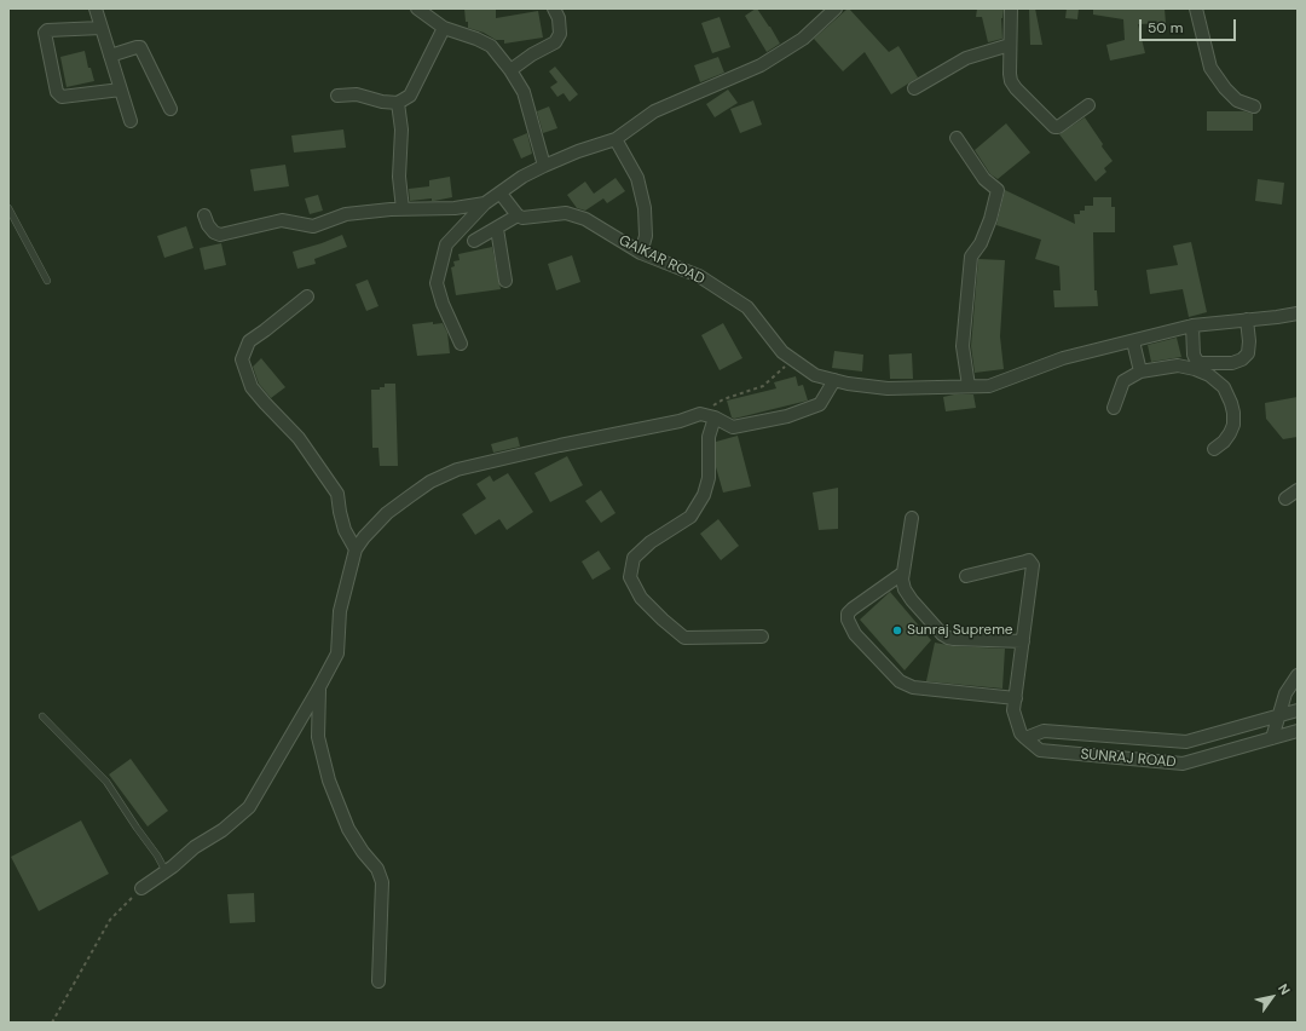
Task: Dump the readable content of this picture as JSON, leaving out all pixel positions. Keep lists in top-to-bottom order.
{
  "streets": {
    "street": ["GAIKAR ROAD", "SUNRAJ ROAD"]
  },
  "places": ["Sunraj Supreme"],
  "scale_bar": "50 m",
  "north": "top right"
}
